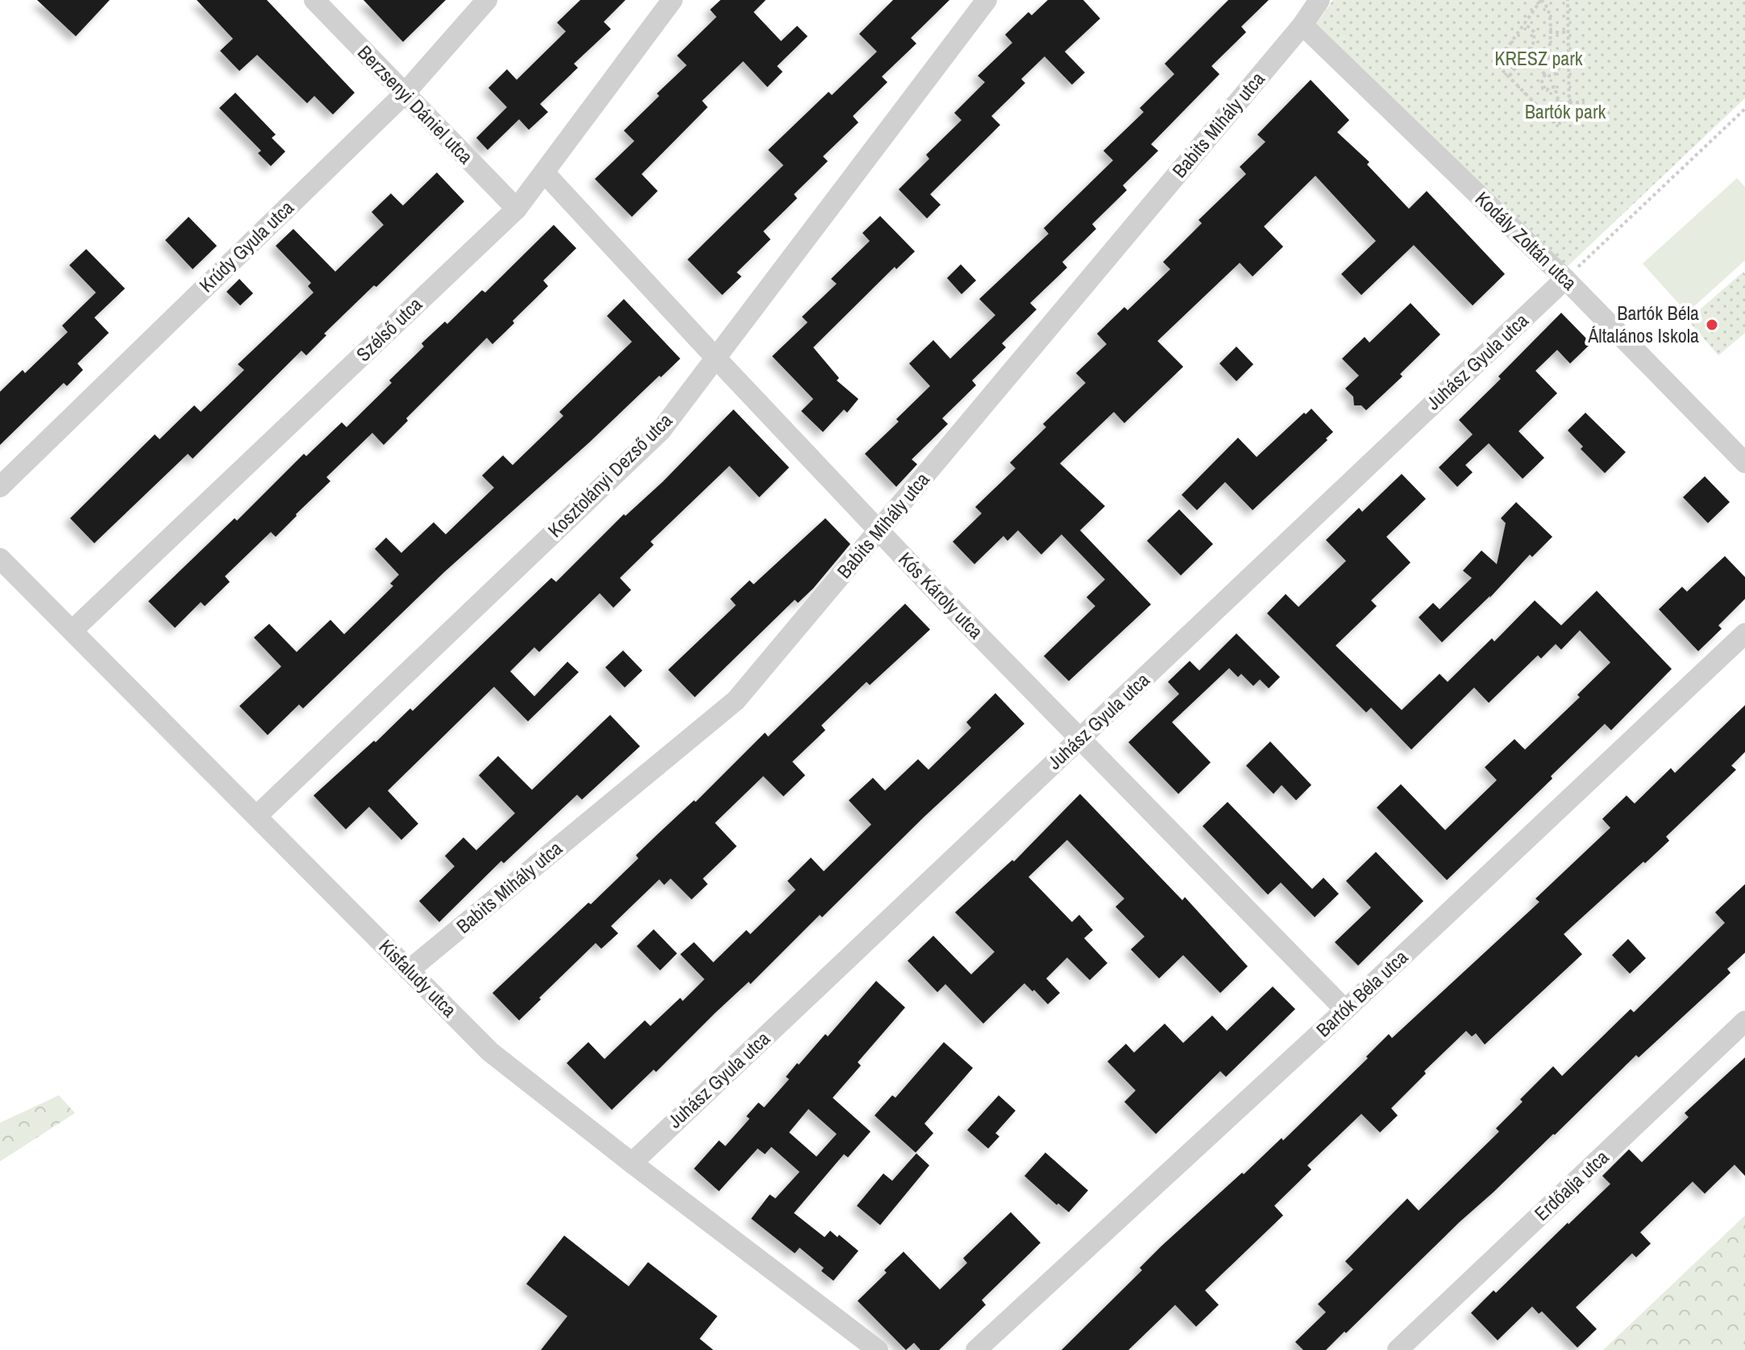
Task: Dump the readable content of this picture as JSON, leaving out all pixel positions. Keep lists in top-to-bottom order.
{
  "streets": {
    "street": [
      "Berzsenyi Dániel utca",
      "Babits Mihály utca",
      "Kodály Zoltán utca",
      "Krúdy Gyula utca",
      "Szélső utca",
      "Juhász Gyula utca",
      "Kosztolányi Dezső utca",
      "Kós Károly utca",
      "Kisfaludy utca",
      "Bartók Béla utca",
      "Erdőalja utca"
    ]
  },
  "crossings": [
    ["Berzsenyi Dániel utca", "Krúdy Gyula utca"],
    ["Berzsenyi Dániel utca", "Szélső utca"],
    ["Babits Mihály utca", "Kodály Zoltán utca"],
    ["Babits Mihály utca", "Kós Károly utca"],
    ["Babits Mihály utca", "Kisfaludy utca"],
    ["Kodály Zoltán utca", "Juhász Gyula utca"],
    ["Szélső utca", "Kós Károly utca"],
    ["Szélső utca", "Kisfaludy utca"],
    ["Juhász Gyula utca", "Kós Károly utca"],
    ["Juhász Gyula utca", "Kisfaludy utca"],
    ["Kosztolányi Dezső utca", "Kós Károly utca"],
    ["Kosztolányi Dezső utca", "Kisfaludy utca"],
    ["Kós Károly utca", "Bartók Béla utca"]
  ],
  "parks": ["KRESZ park", "Bartók park"],
  "places": ["Bartók Béla Általános Iskola"]
}
